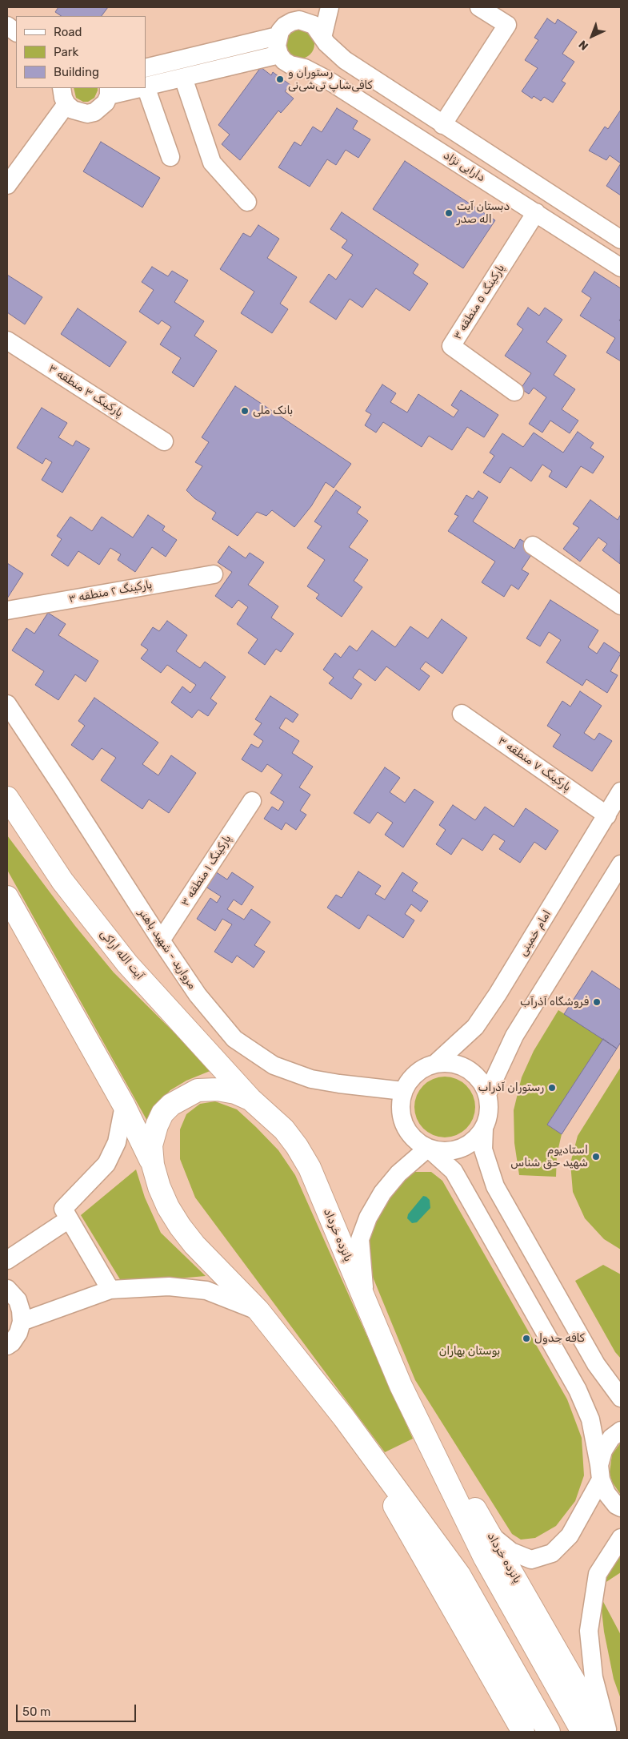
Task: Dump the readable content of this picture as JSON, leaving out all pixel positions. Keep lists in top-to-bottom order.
{
  "streets": {
    "main road": ["آیت الله اراکی", "پانزده خرداد"],
    "street": [
      "دارایی نژاد",
      "پارکینگ ۵ منطقه ۳",
      "پارکینگ ۳ منطقه ۳",
      "پارکینگ ۲ منطقه ۳",
      "پارکینگ ۷ منطقه ۳",
      "پارکینگ ۱ منطقه ۳",
      "امام خمینی",
      "مروارید - شهید باهنر"
    ]
  },
  "crossings": [
    ["دارایی نژاد", "پارکینگ ۵ منطقه ۳"],
    ["پارکینگ ۷ منطقه ۳", "امام خمینی"],
    ["پارکینگ ۱ منطقه ۳", "مروارید - شهید باهنر"],
    ["امام خمینی", "مروارید - شهید باهنر"],
    ["آیت الله اراکی", "پانزده خرداد"]
  ],
  "parks": ["بوستان بهاران"],
  "places": [
    "رستوران و کافی‌شاپ تی‌شی‌نی",
    "دبستان آیت اله صدر",
    "بانک ملی",
    "فروشگاه آذرآب",
    "رستوران آذراب",
    "استادیوم شهید حق شناس",
    "کافه جدول"
  ],
  "legend": ["Road", "Park", "Building"],
  "scale_bar": "50 m",
  "north": "bottom left"
}
